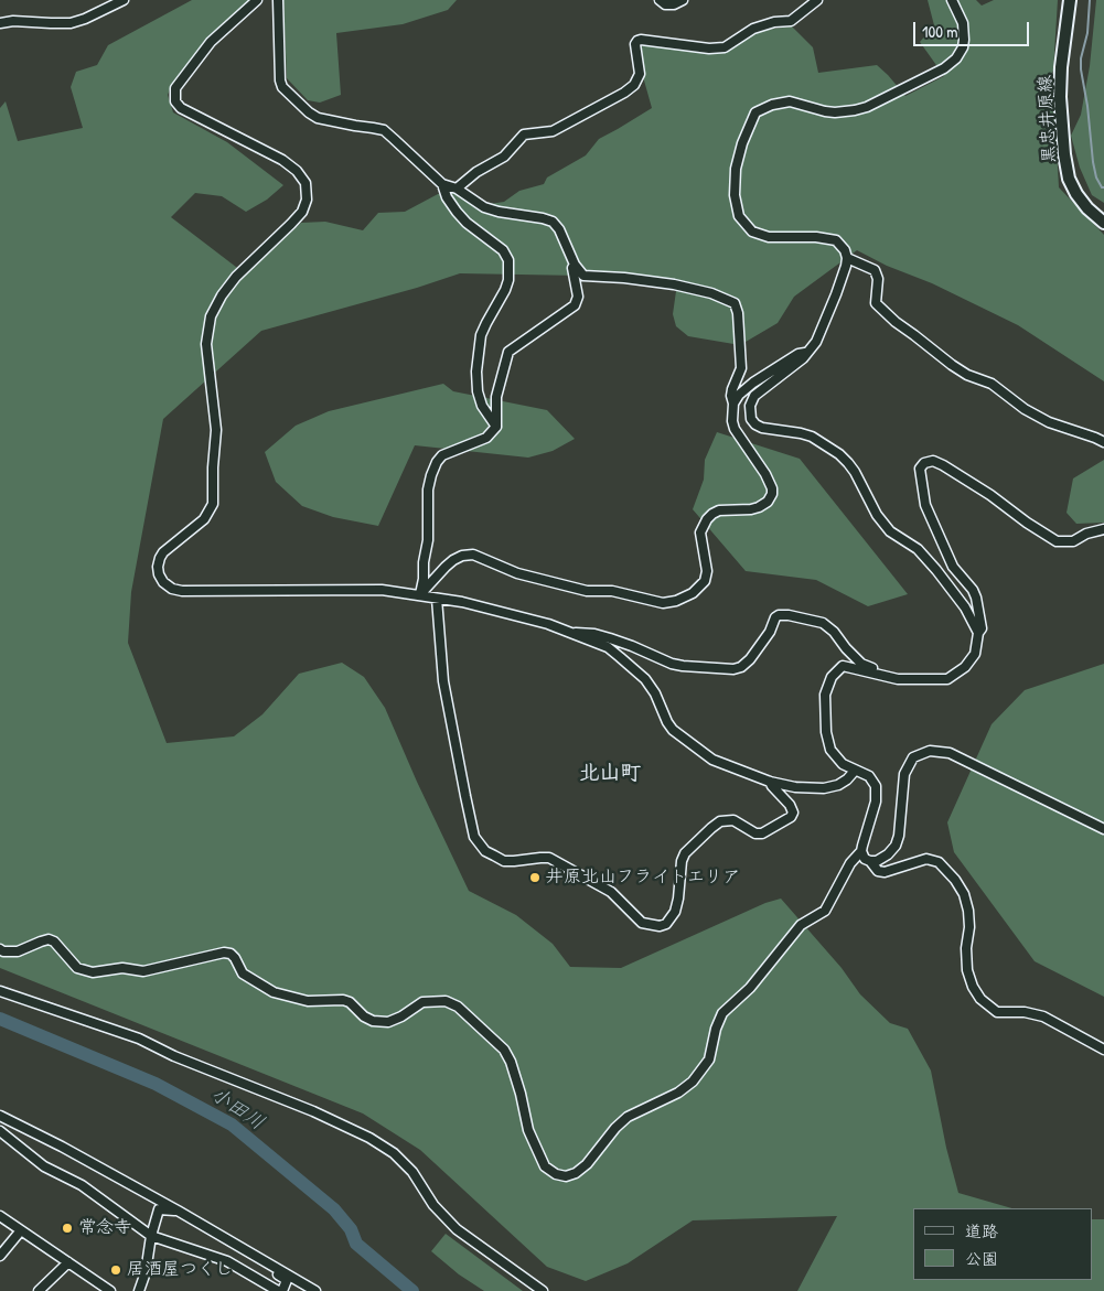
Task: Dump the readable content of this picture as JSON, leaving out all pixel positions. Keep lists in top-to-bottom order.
{
  "streets": {
    "main road": ["黒忠井原線"]
  },
  "districts": ["北山町"],
  "water": ["小田川"],
  "places": ["井原北山フライトエリア", "常念寺", "居酒屋つくし"],
  "legend": ["道路", "公園"],
  "scale_bar": "100 m"
}
